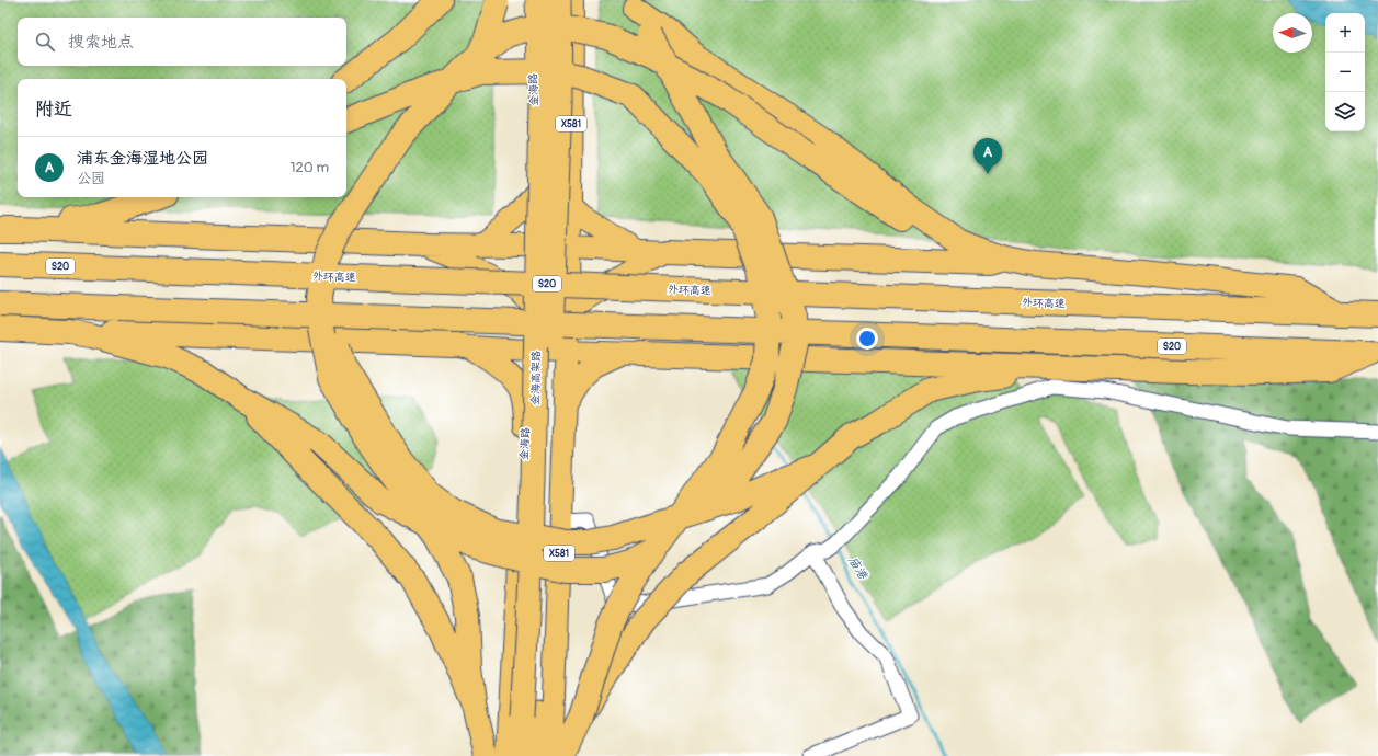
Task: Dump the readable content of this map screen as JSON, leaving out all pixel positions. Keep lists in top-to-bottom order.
{
  "streets": {
    "highway": ["S20", "外环高速", "金海高架路"],
    "main road": ["金海路", "X581"]
  },
  "water": ["庙港"],
  "north": "left",
  "page": {
    "map_buttons": ["+", "−"],
    "search": "搜索地点",
    "heading": "附近",
    "list": [
      {
        "mark": "A",
        "name": "浦东金海湿地公园",
        "note": "公园",
        "value": "120 m"
      }
    ],
    "pins": "A"
  }
}
